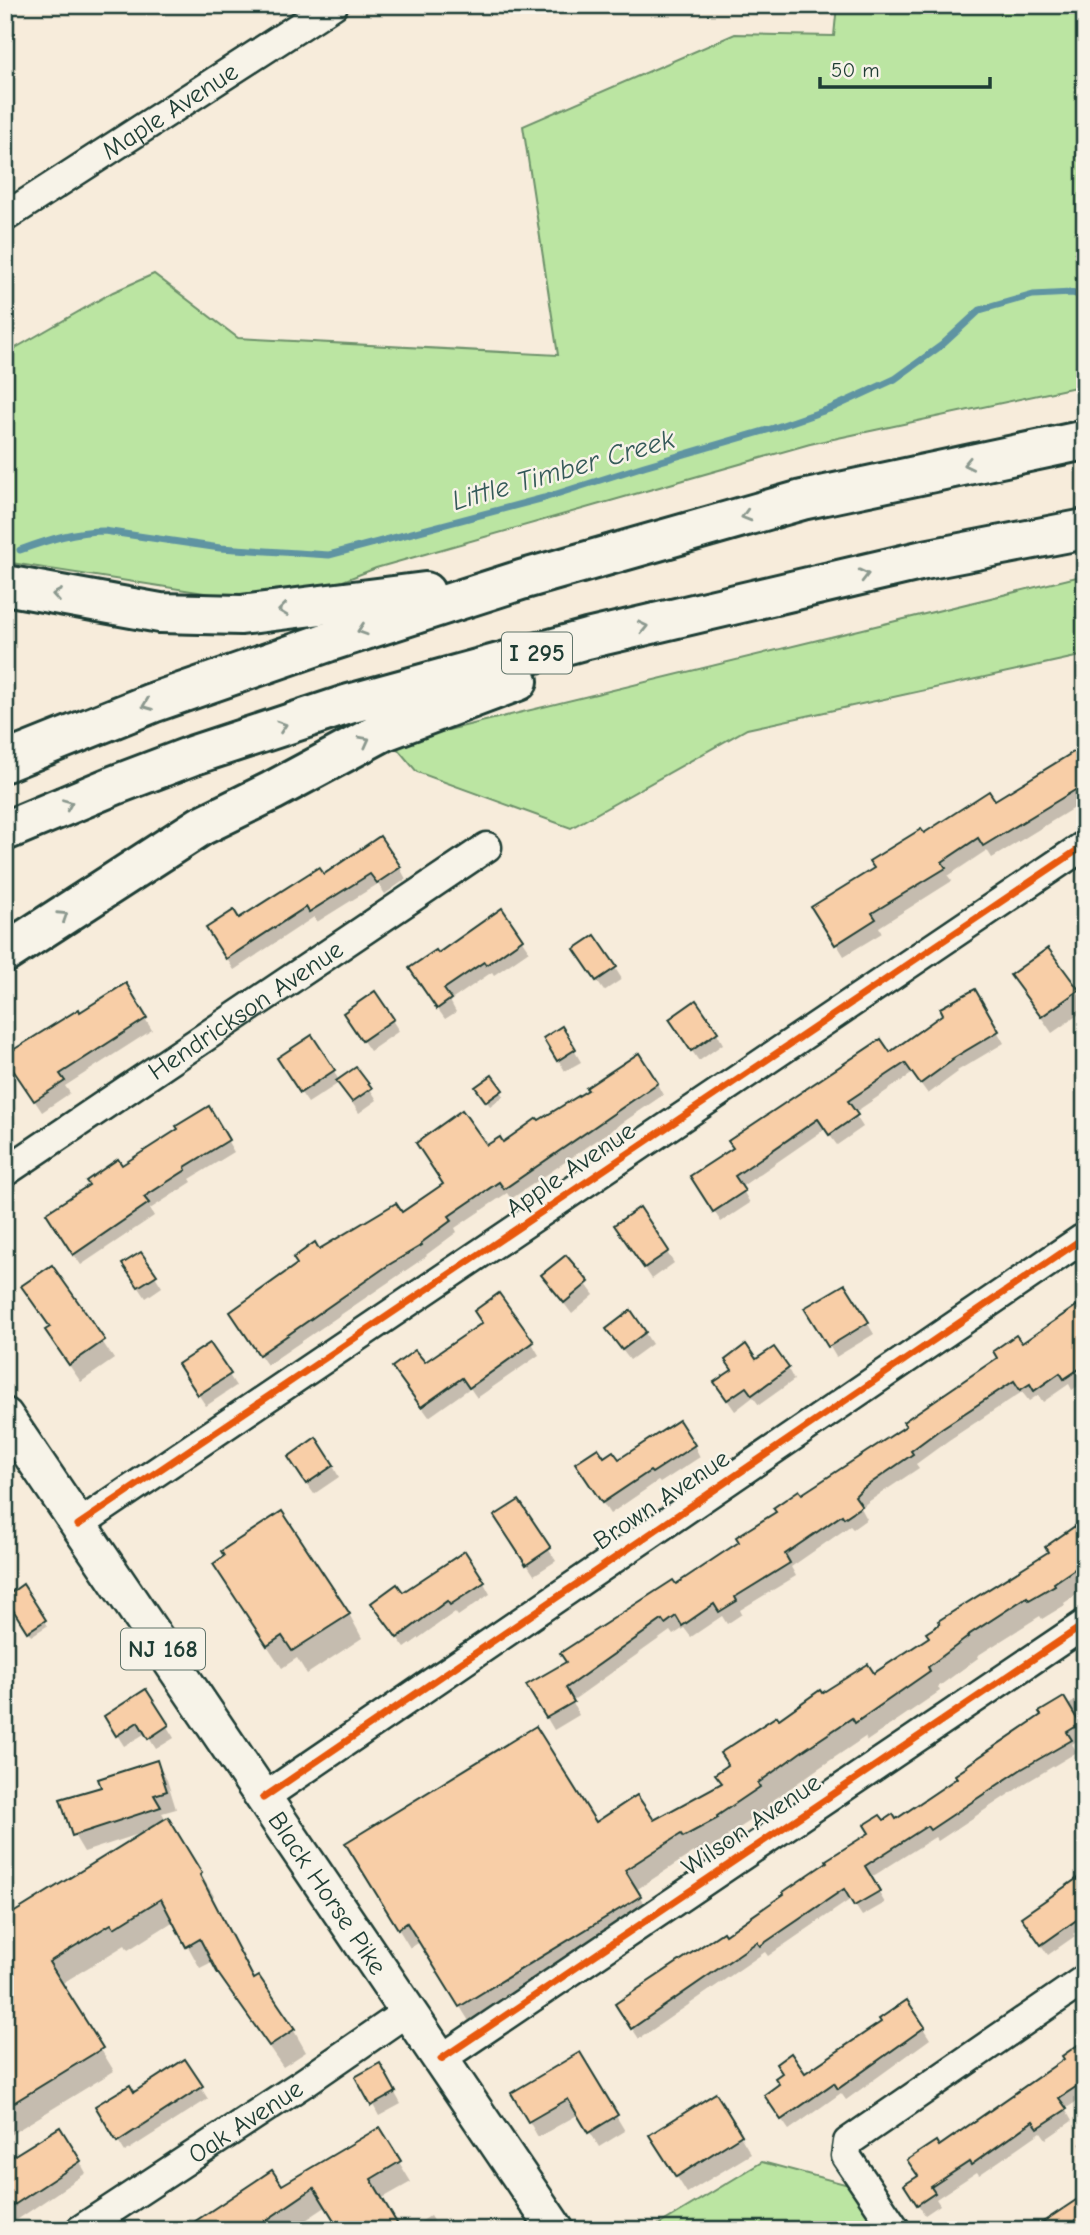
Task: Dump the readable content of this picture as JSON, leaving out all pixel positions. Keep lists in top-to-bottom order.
{
  "streets": {
    "highway": ["I 295"],
    "main road": ["NJ 168", "Black Horse Pike"],
    "street": [
      "Maple Avenue",
      "Hendrickson Avenue",
      "Apple Avenue",
      "Brown Avenue",
      "Wilson Avenue",
      "Oak Avenue"
    ]
  },
  "crossings": [
    ["Apple Avenue", "Black Horse Pike"],
    ["Brown Avenue", "Black Horse Pike"],
    ["Wilson Avenue", "Black Horse Pike"],
    ["Black Horse Pike", "Oak Avenue"]
  ],
  "water": ["Little Timber Creek"],
  "scale_bar": "50 m"
}
